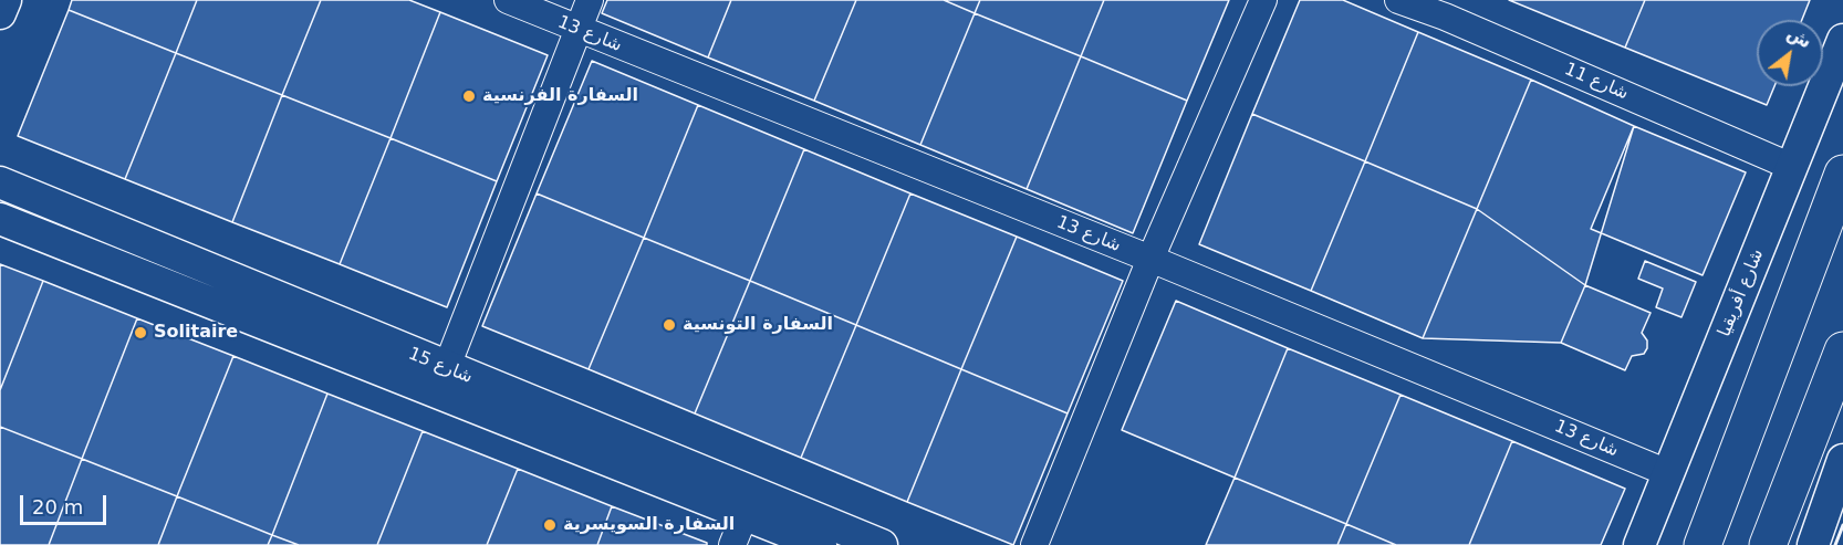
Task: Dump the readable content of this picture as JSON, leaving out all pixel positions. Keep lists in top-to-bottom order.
{
  "streets": {
    "street": [
      "شارع 13",
      "شارع 11",
      "شارع أفريقيا",
      "شارع 15"
    ]
  },
  "crossings": [
    ["شارع 13", "شارع أفريقيا"],
    ["شارع 11", "شارع أفريقيا"]
  ],
  "places": [
    "السفارة الفرنسية",
    "السفارة التونسية",
    "Solitaire",
    "السفارة السويسرية"
  ],
  "scale_bar": "20 m",
  "north": "top right"
}
